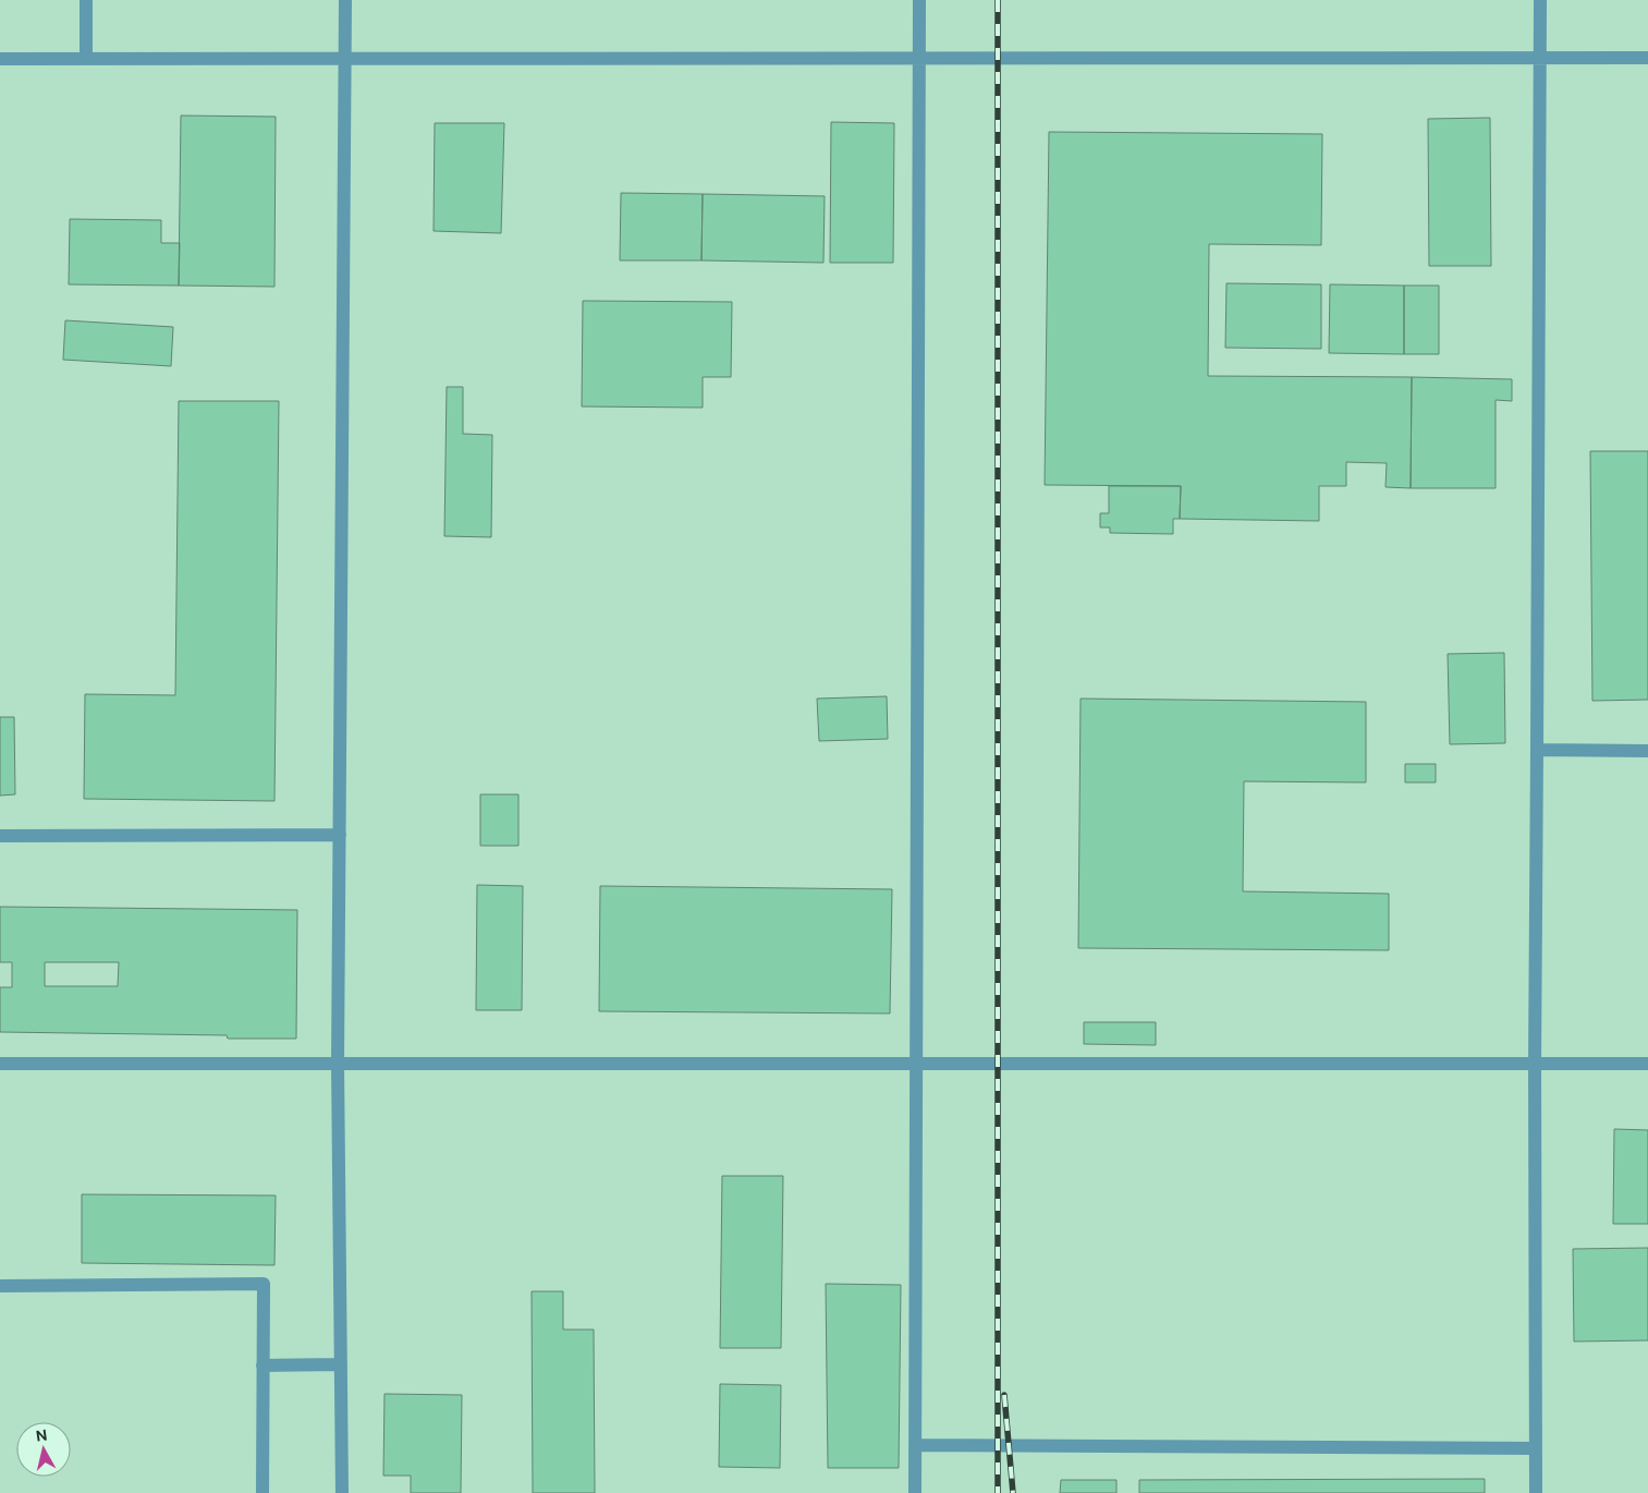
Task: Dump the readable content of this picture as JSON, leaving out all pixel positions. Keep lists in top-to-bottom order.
{
  "north": "top"
}
